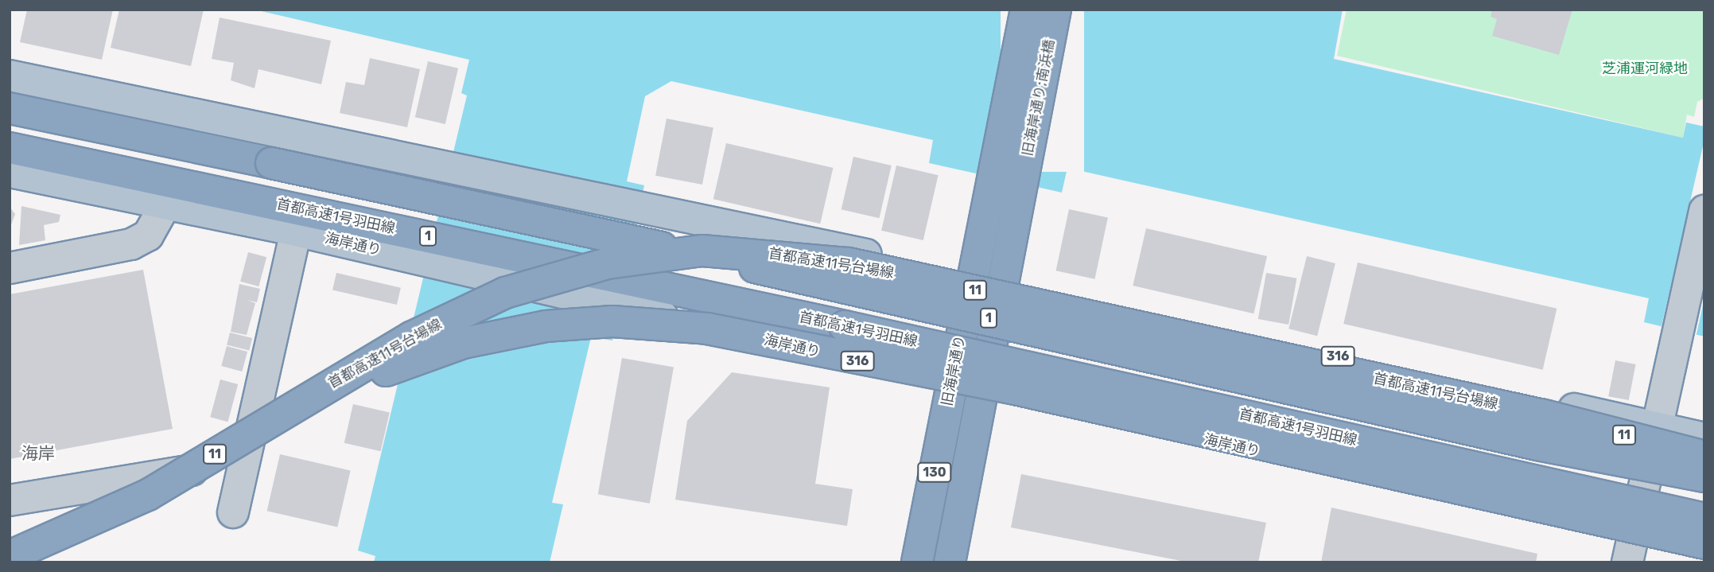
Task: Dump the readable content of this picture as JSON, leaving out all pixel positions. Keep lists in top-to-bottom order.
{
  "streets": {
    "highway": [
      "旧海岸通り;南浜橋",
      "首都高速1号羽田線",
      "1",
      "首都高速11号台場線",
      "11",
      "旧海岸通り",
      "130"
    ],
    "main road": ["海岸通り", "316"]
  },
  "crossings": [
    ["旧海岸通り;南浜橋", "316"],
    ["旧海岸通り;南浜橋", "130"],
    ["首都高速1号羽田線", "11"],
    ["海岸通り", "旧海岸通り"],
    ["海岸通り", "130"],
    ["首都高速11号台場線", "11"],
    ["316", "旧海岸通り"],
    ["316", "130"]
  ],
  "districts": ["海岸"],
  "parks": ["芝浦運河緑地"]
}
